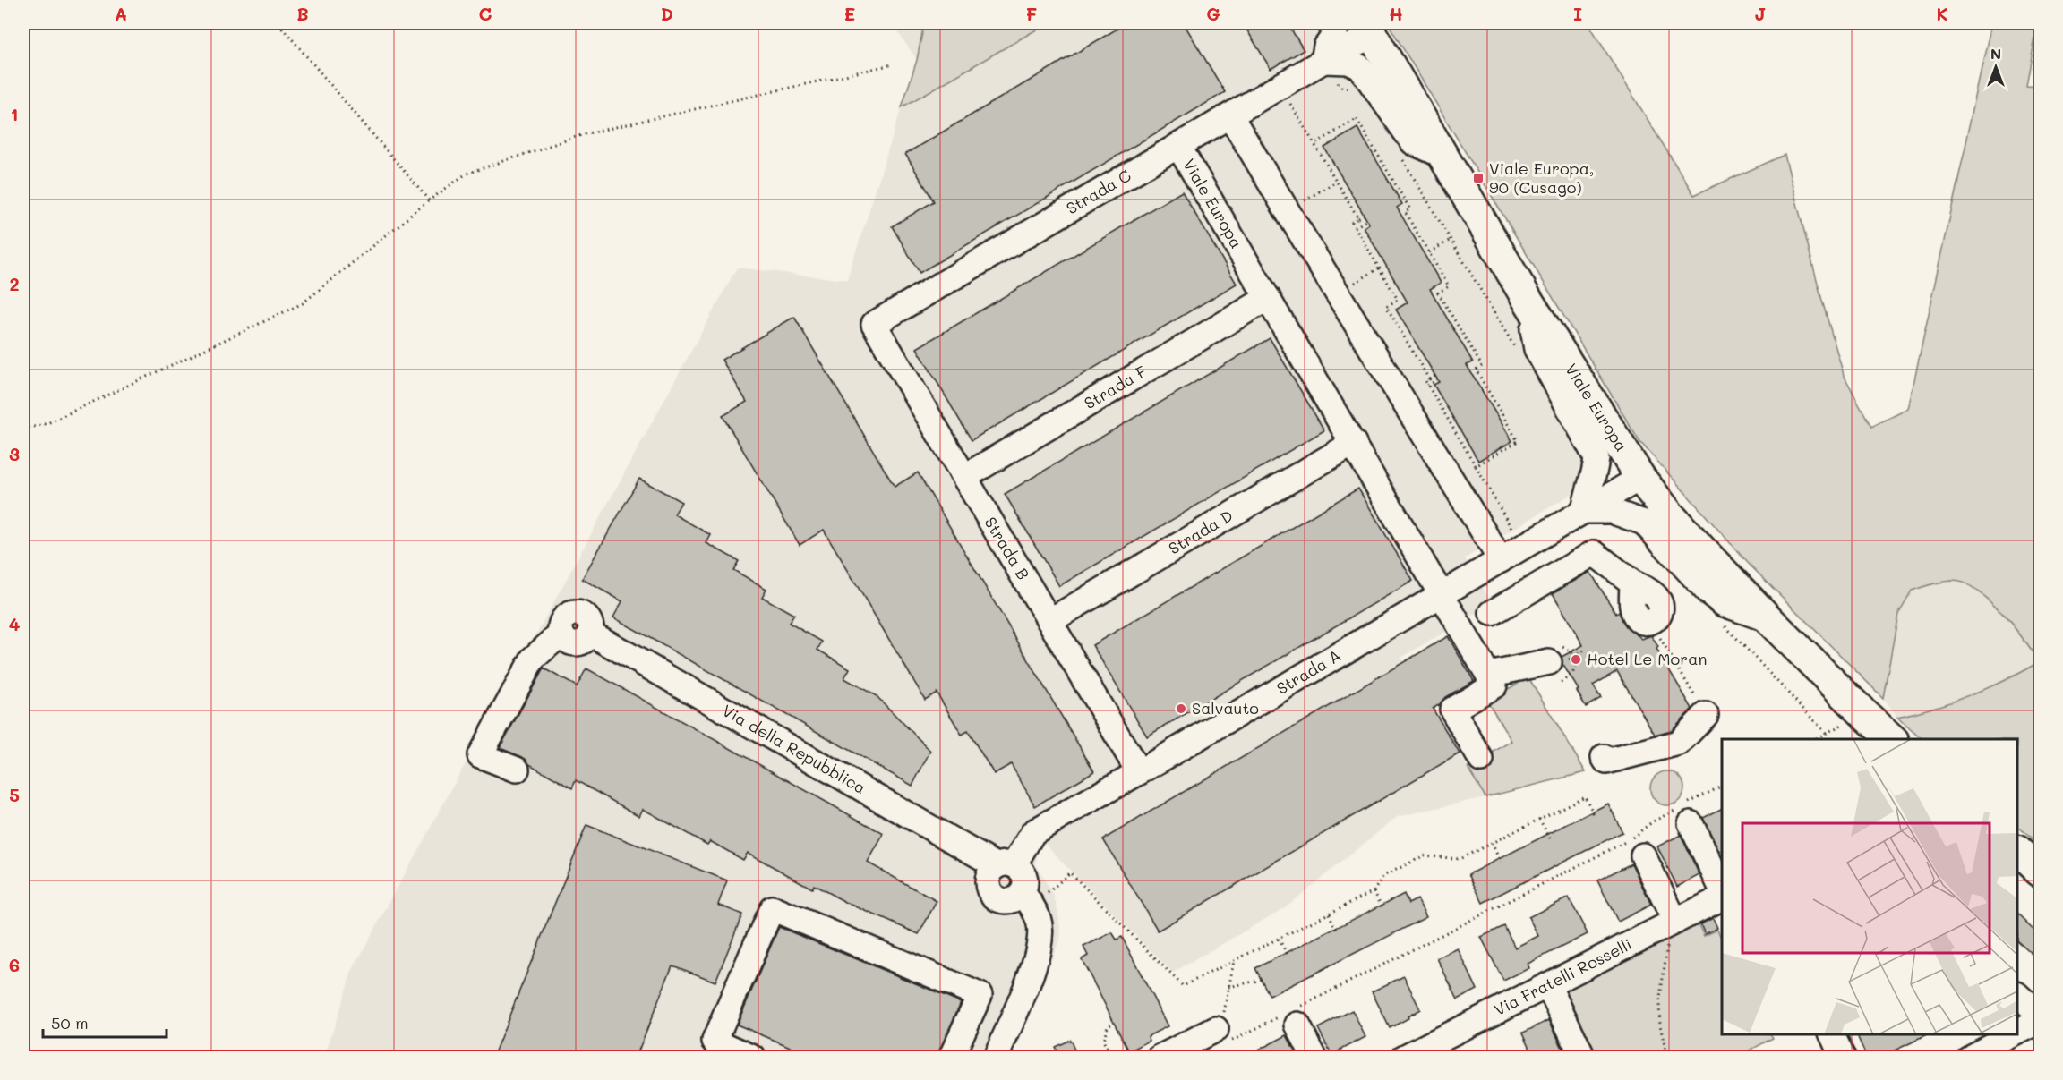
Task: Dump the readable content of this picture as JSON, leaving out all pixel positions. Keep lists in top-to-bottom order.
{
  "streets": {
    "main road": ["Viale Europa"],
    "street": [
      "Strada C",
      "Strada F",
      "Strada D",
      "Strada B",
      "Strada A",
      "Via della Repubblica",
      "Via Fratelli Rosselli"
    ]
  },
  "crossings": [
    ["Strada C", "Viale Europa"],
    ["Strada C", "Strada B"],
    ["Viale Europa", "Strada F"],
    ["Viale Europa", "Strada D"],
    ["Viale Europa", "Strada A"],
    ["Strada F", "Strada B"],
    ["Strada D", "Strada B"],
    ["Strada B", "Strada A"],
    ["Strada A", "Via della Repubblica"]
  ],
  "places": {
    "transit": ["Viale Europa, 90 (Cusago)"],
    "other": ["Hotel Le Moran", "Salvauto"]
  },
  "scale_bar": "50 m",
  "north": "top",
  "grid": {
    "columns": [
      "A",
      "B",
      "C",
      "D",
      "E",
      "F",
      "G",
      "H",
      "I",
      "J",
      "K"
    ],
    "rows": [
      "1",
      "2",
      "3",
      "4",
      "5",
      "6"
    ]
  }
}
